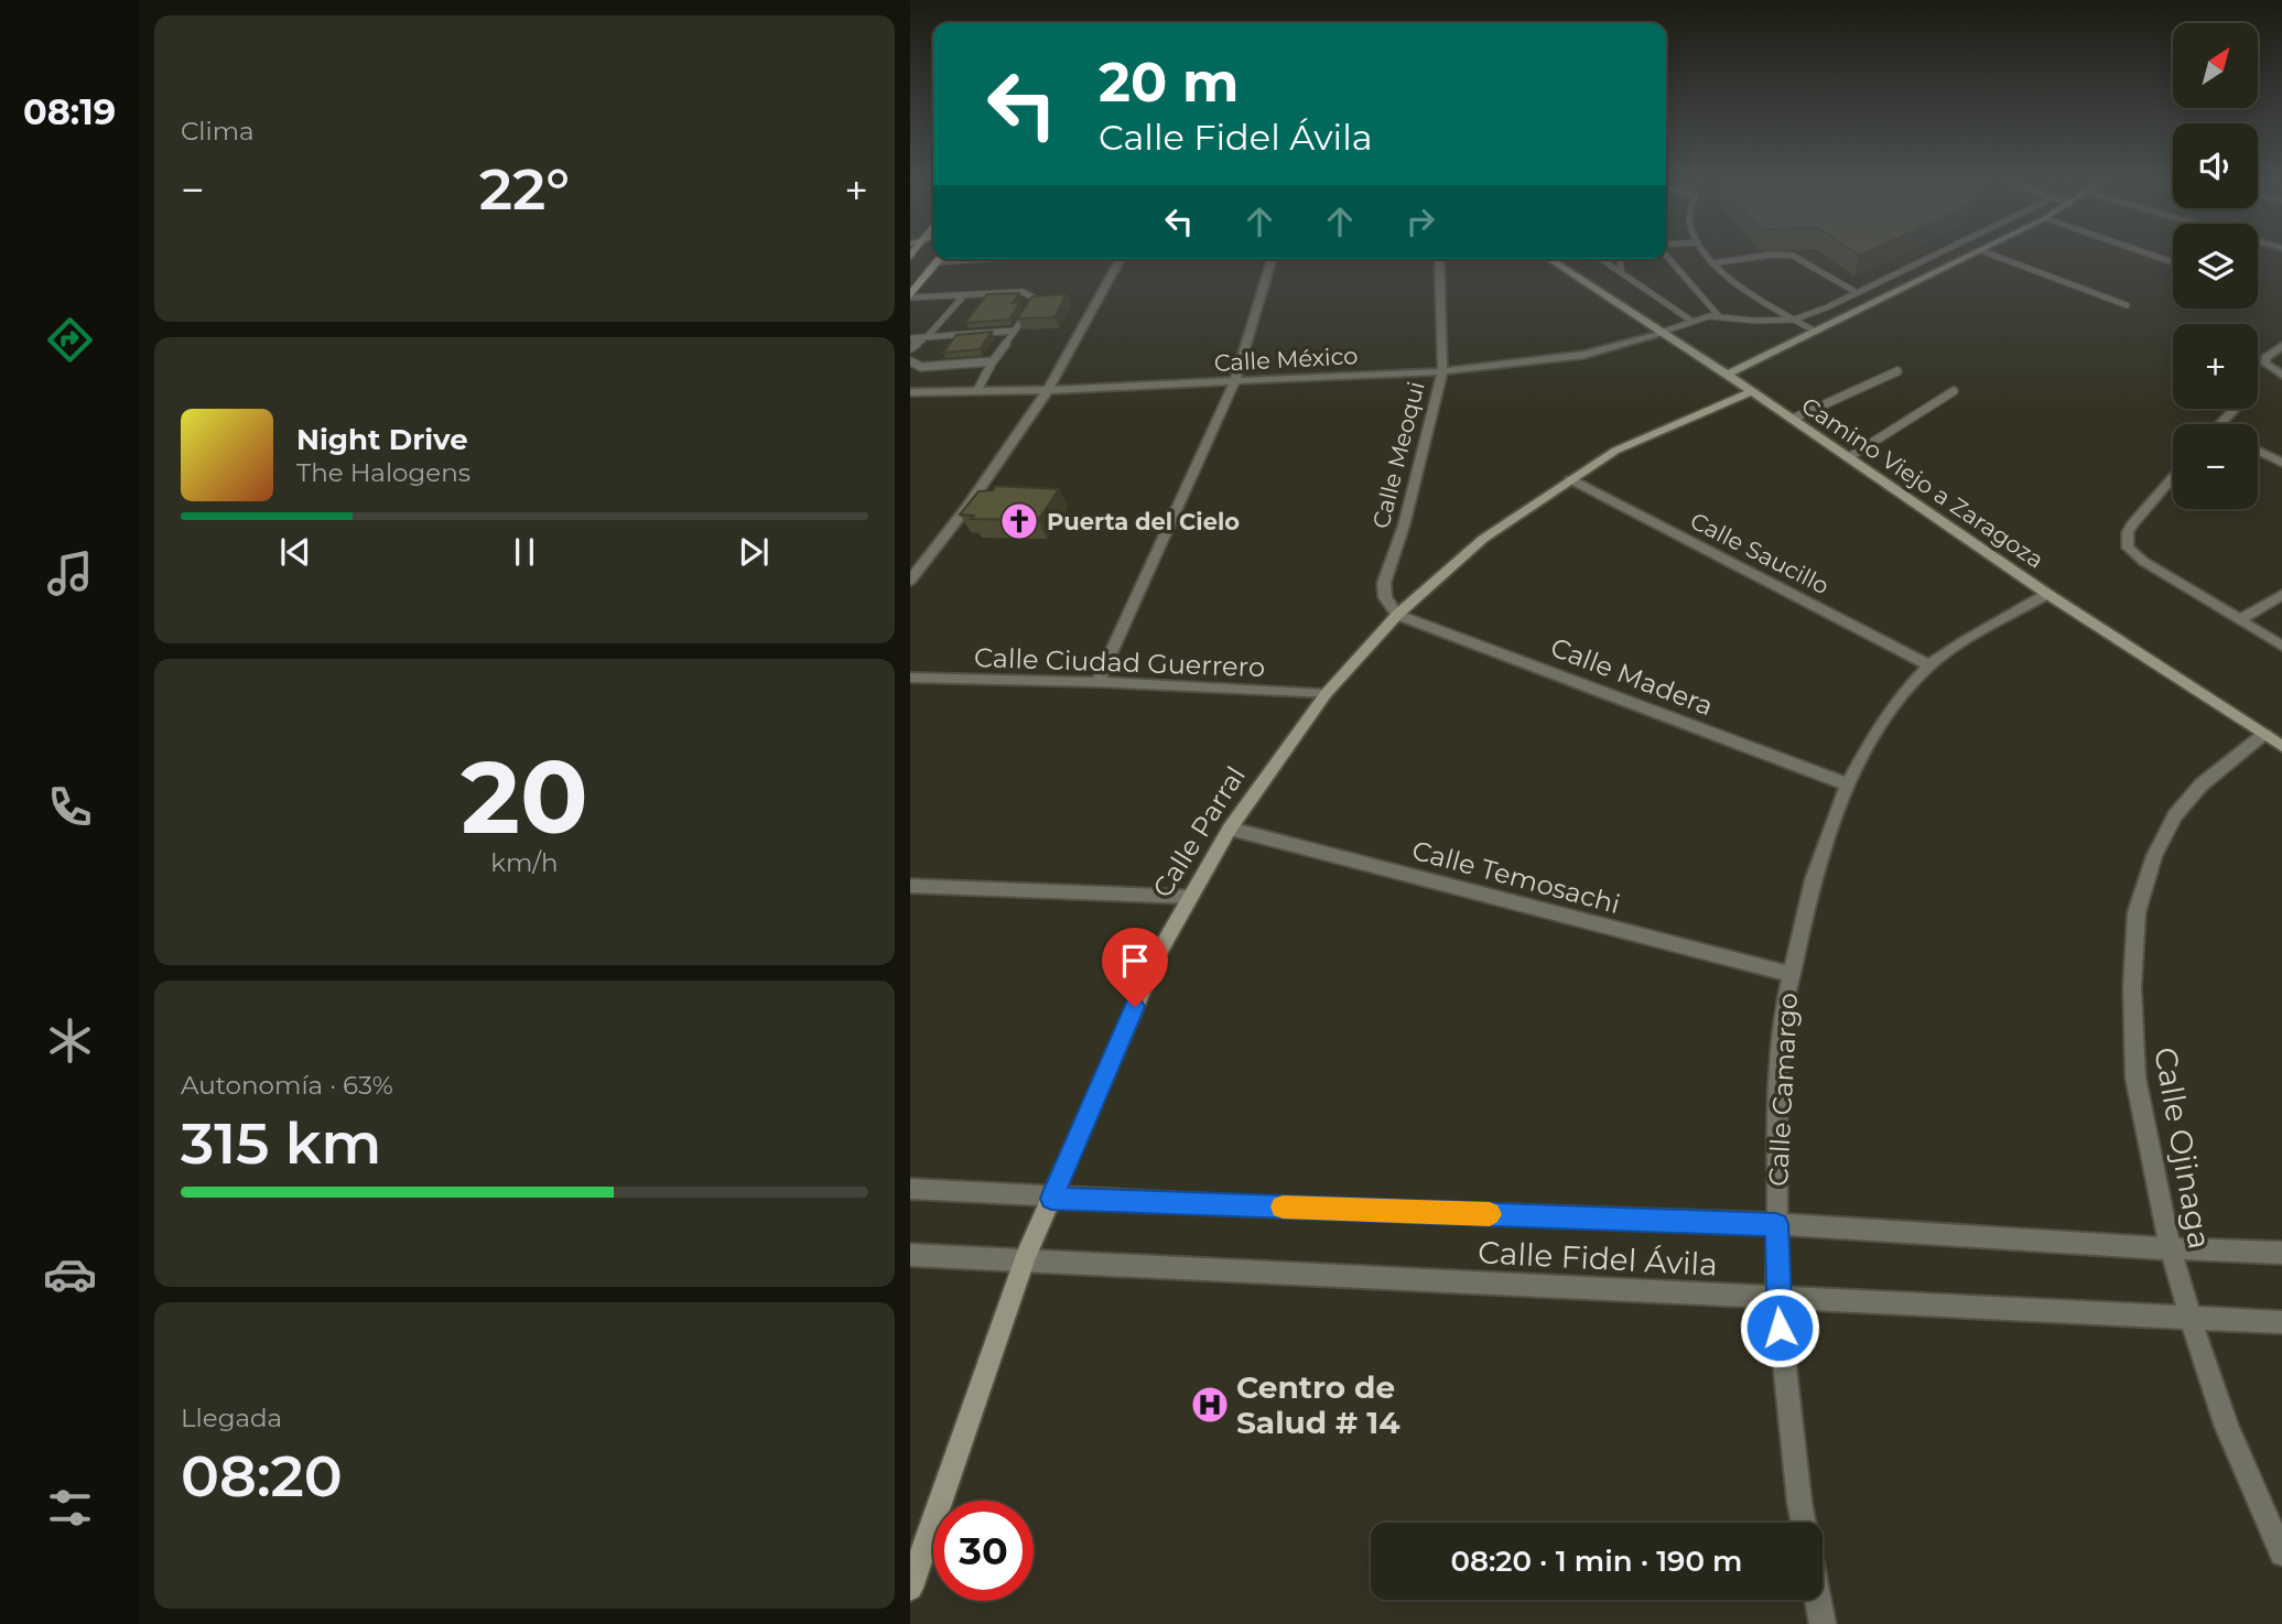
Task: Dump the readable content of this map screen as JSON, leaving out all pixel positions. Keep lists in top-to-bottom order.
{
  "streets": {
    "street": [
      "Calle México",
      "Calle Meoqui",
      "Camino Viejo a Zaragoza",
      "Calle Saucillo",
      "Calle Ciudad Guerrero",
      "Calle Madera",
      "Calle Parral",
      "Calle Temosachi",
      "Calle Camargo",
      "Calle Ojinaga",
      "Calle Fidel Ávila"
    ]
  },
  "crossings": [
    ["Calle México", "Calle Meoqui"],
    ["Calle México", "Camino Viejo a Zaragoza"],
    ["Calle Meoqui", "Calle Madera"],
    ["Calle Meoqui", "Calle Parral"],
    ["Camino Viejo a Zaragoza", "Calle Parral"],
    ["Camino Viejo a Zaragoza", "Calle Camargo"],
    ["Camino Viejo a Zaragoza", "Calle Ojinaga"],
    ["Calle Saucillo", "Calle Parral"],
    ["Calle Saucillo", "Calle Camargo"],
    ["Calle Ciudad Guerrero", "Calle Parral"],
    ["Calle Madera", "Calle Parral"],
    ["Calle Madera", "Calle Camargo"],
    ["Calle Parral", "Calle Temosachi"],
    ["Calle Parral", "Calle Fidel Ávila"],
    ["Calle Temosachi", "Calle Camargo"],
    ["Calle Camargo", "Calle Fidel Ávila"],
    ["Calle Ojinaga", "Calle Fidel Ávila"]
  ],
  "places": {
    "church": ["Puerta del Cielo"],
    "hospital": ["Centro de Salud # 14"]
  },
  "north": "top right",
  "page": {
    "tabs": "08:19",
    "tile": [
      "Clima",
      ["20", "km/h"],
      ["Autonomía · 63%", "315 km"],
      ["Llegada", "08:20"]
    ],
    "map_buttons": ["+", "−"],
    "turn": ["20 m", "Calle Fidel Ávila"],
    "heat": ["−", "22°", "+"],
    "song": ["Night Drive", "The Halogens"],
    "limit": "30",
    "trip": "08:20 · 1 min · 190 m"
  }
}
